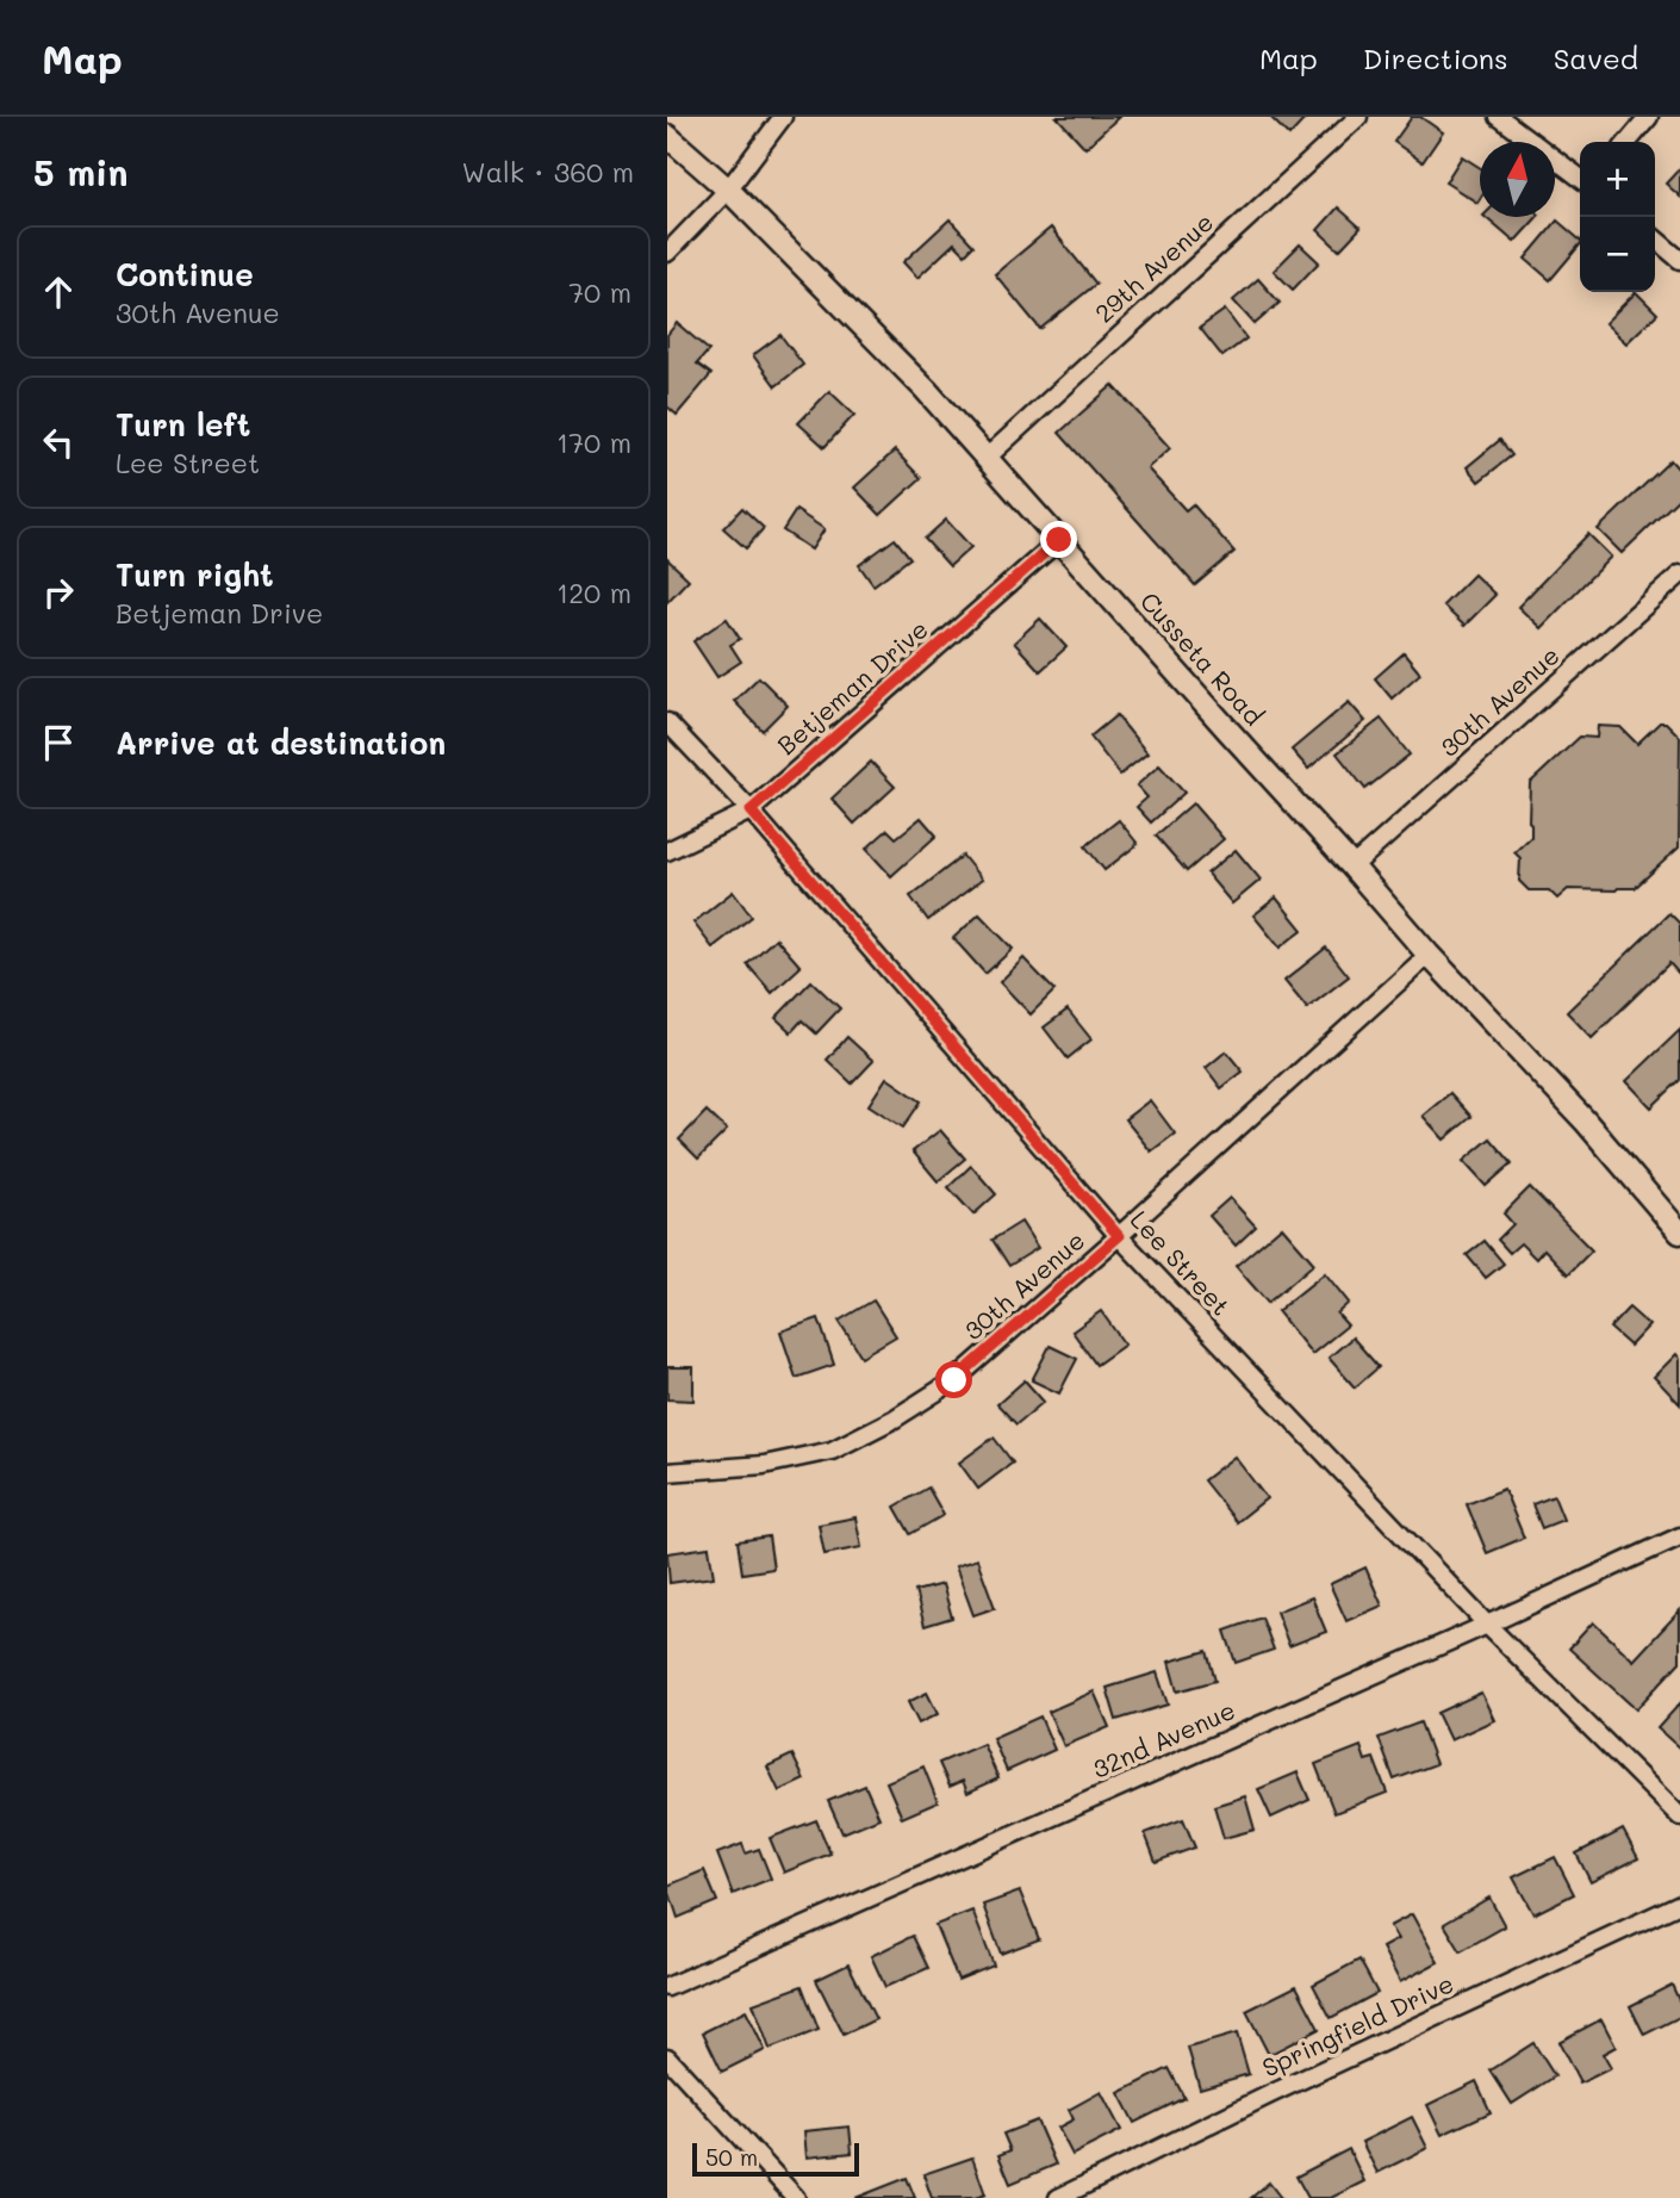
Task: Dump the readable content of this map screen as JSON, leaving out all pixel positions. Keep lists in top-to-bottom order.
{
  "streets": {
    "street": [
      "29th Avenue",
      "Cusseta Road",
      "Betjeman Drive",
      "30th Avenue",
      "Lee Street",
      "32nd Avenue",
      "Springfield Drive"
    ]
  },
  "crossings": [
    ["29th Avenue", "Cusseta Road"],
    ["Cusseta Road", "Betjeman Drive"],
    ["Cusseta Road", "30th Avenue"],
    ["Betjeman Drive", "Lee Street"],
    ["30th Avenue", "Lee Street"],
    ["Lee Street", "32nd Avenue"]
  ],
  "scale_bar": "50 m",
  "north": "top",
  "page": {
    "header": "Map",
    "nav": ["Map", "Directions", "Saved"],
    "heading": ["5 min", "Walk · 360 m"],
    "map_buttons": ["+", "−"],
    "list": [
      ["Continue", "30th Avenue", "70 m"],
      ["Turn left", "Lee Street", "170 m"],
      ["Turn right", "Betjeman Drive", "120 m"],
      "Arrive at destination"
    ],
    "scale": "50 m"
  }
}
